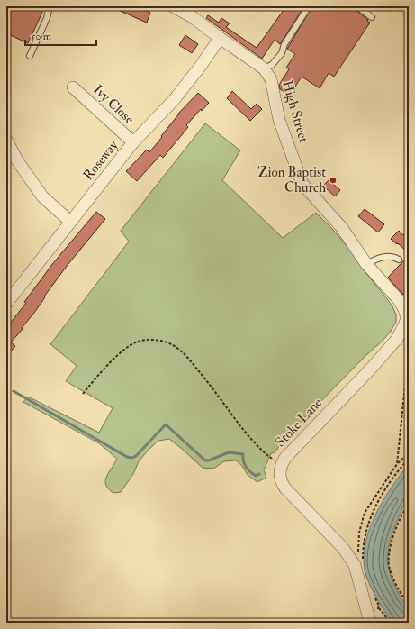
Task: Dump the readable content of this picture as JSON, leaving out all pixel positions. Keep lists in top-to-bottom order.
{
  "streets": {
    "street": [
      "Ivy Close",
      "High Street",
      "Roseway",
      "Stoke Lane"
    ]
  },
  "crossings": [
    ["Ivy Close", "Roseway"],
    ["High Street", "Roseway"],
    ["High Street", "Stoke Lane"]
  ],
  "places": ["Zion Baptist Church"],
  "scale_bar": "50 m"
}
